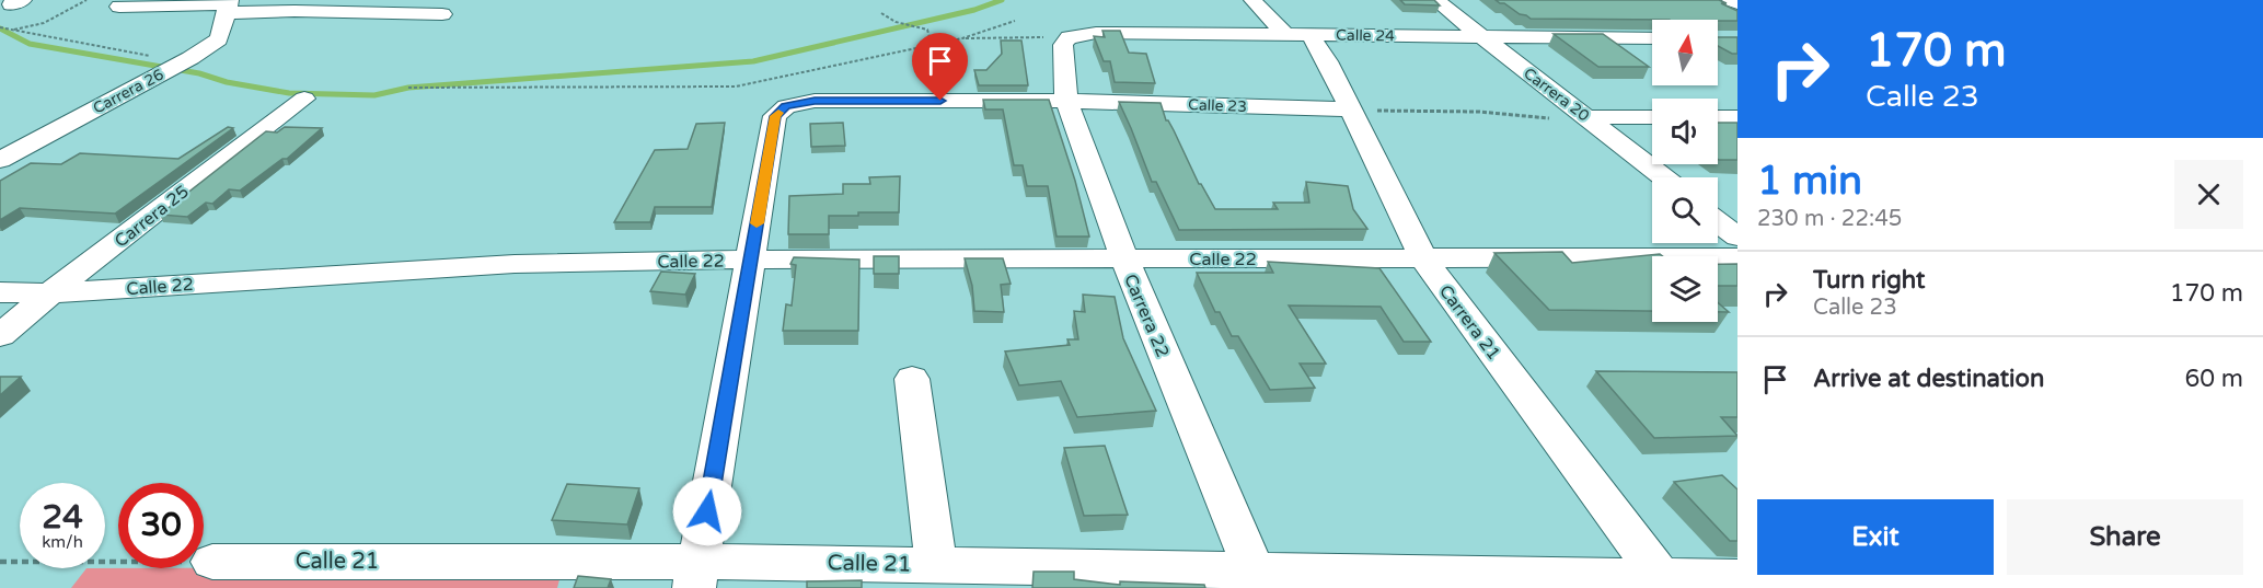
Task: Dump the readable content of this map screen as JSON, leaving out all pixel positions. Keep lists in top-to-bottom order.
{
  "streets": {
    "street": [
      "Calle 24",
      "Carrera 26",
      "Carrera 20",
      "Calle 23",
      "Carrera 25",
      "Calle 22",
      "Carrera 22",
      "Carrera 21",
      "Calle 21"
    ]
  },
  "crossings": [
    ["Calle 24", "Carrera 20"],
    ["Calle 24", "Carrera 22"],
    ["Calle 24", "Carrera 21"],
    ["Calle 23", "Calle 22"],
    ["Calle 23", "Carrera 22"],
    ["Calle 23", "Carrera 21"],
    ["Carrera 25", "Calle 22"],
    ["Calle 22", "Carrera 22"],
    ["Calle 22", "Carrera 21"],
    ["Carrera 22", "Calle 21"],
    ["Carrera 21", "Calle 21"]
  ],
  "north": "top",
  "page": {
    "turn": ["170 m", "Calle 23"],
    "heading": ["1 min", "230 m · 22:45"],
    "list": [
      {
        "name": "Turn right",
        "note": "Calle 23",
        "value": "170 m"
      },
      {
        "name": "Arrive at destination",
        "value": "60 m"
      }
    ],
    "speed": "24 km/h",
    "limit": "30",
    "buttons": ["Exit", "Share"]
  }
}
